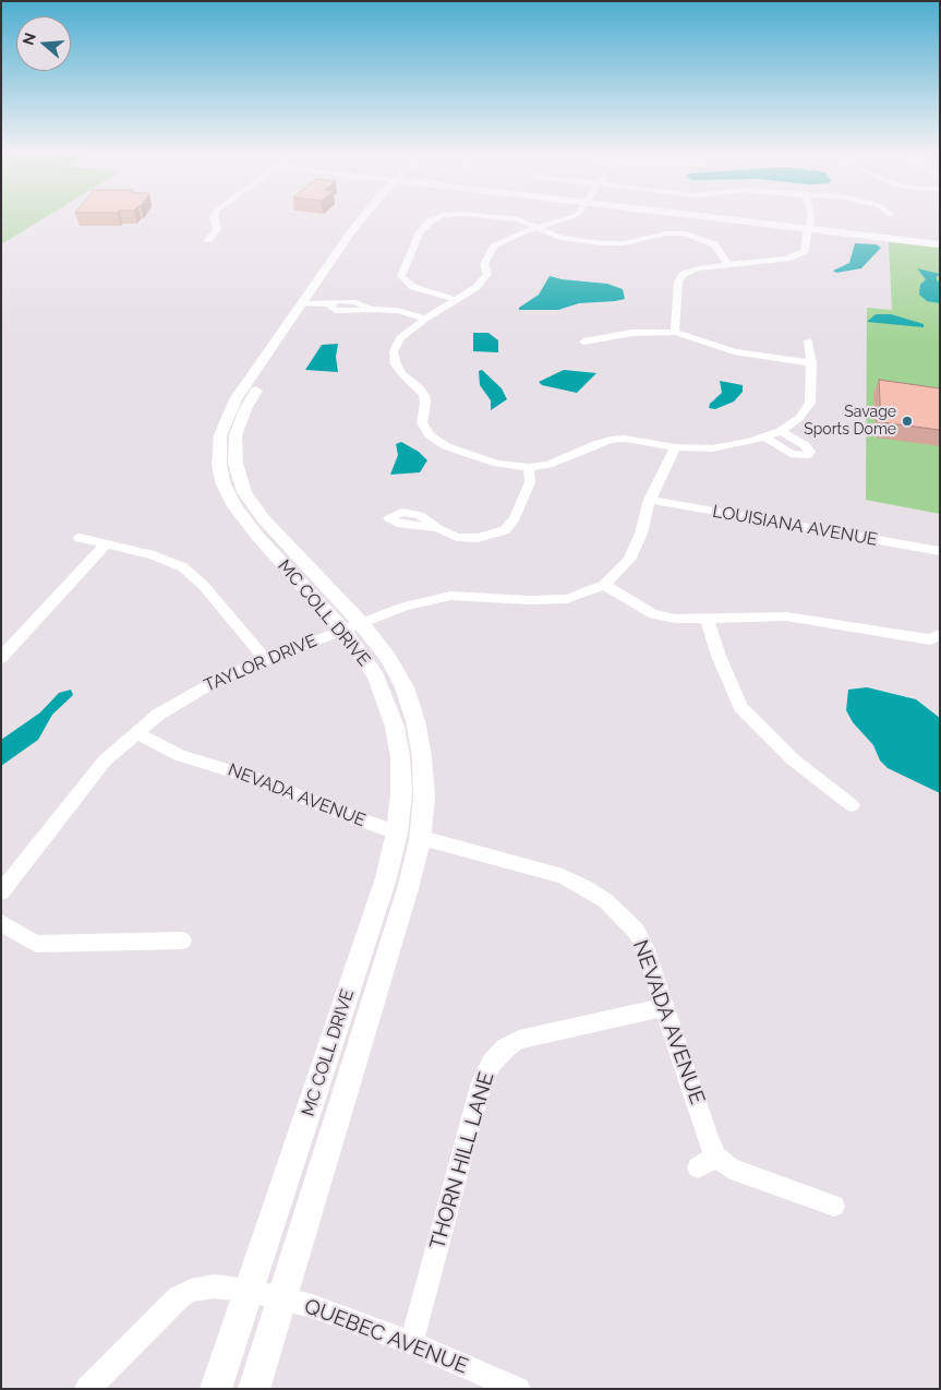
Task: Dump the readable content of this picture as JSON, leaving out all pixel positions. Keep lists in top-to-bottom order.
{
  "streets": {
    "main road": ["MC COLL DRIVE"],
    "street": [
      "LOUISIANA AVENUE",
      "TAYLOR DRIVE",
      "NEVADA AVENUE",
      "THORN HILL LANE",
      "QUEBEC AVENUE"
    ]
  },
  "crossings": [
    ["LOUISIANA AVENUE", "TAYLOR DRIVE"],
    ["MC COLL DRIVE", "TAYLOR DRIVE"],
    ["MC COLL DRIVE", "NEVADA AVENUE"],
    ["MC COLL DRIVE", "QUEBEC AVENUE"],
    ["TAYLOR DRIVE", "NEVADA AVENUE"],
    ["NEVADA AVENUE", "THORN HILL LANE"],
    ["THORN HILL LANE", "QUEBEC AVENUE"]
  ],
  "places": ["Savage Sports Dome"],
  "north": "left"
}
